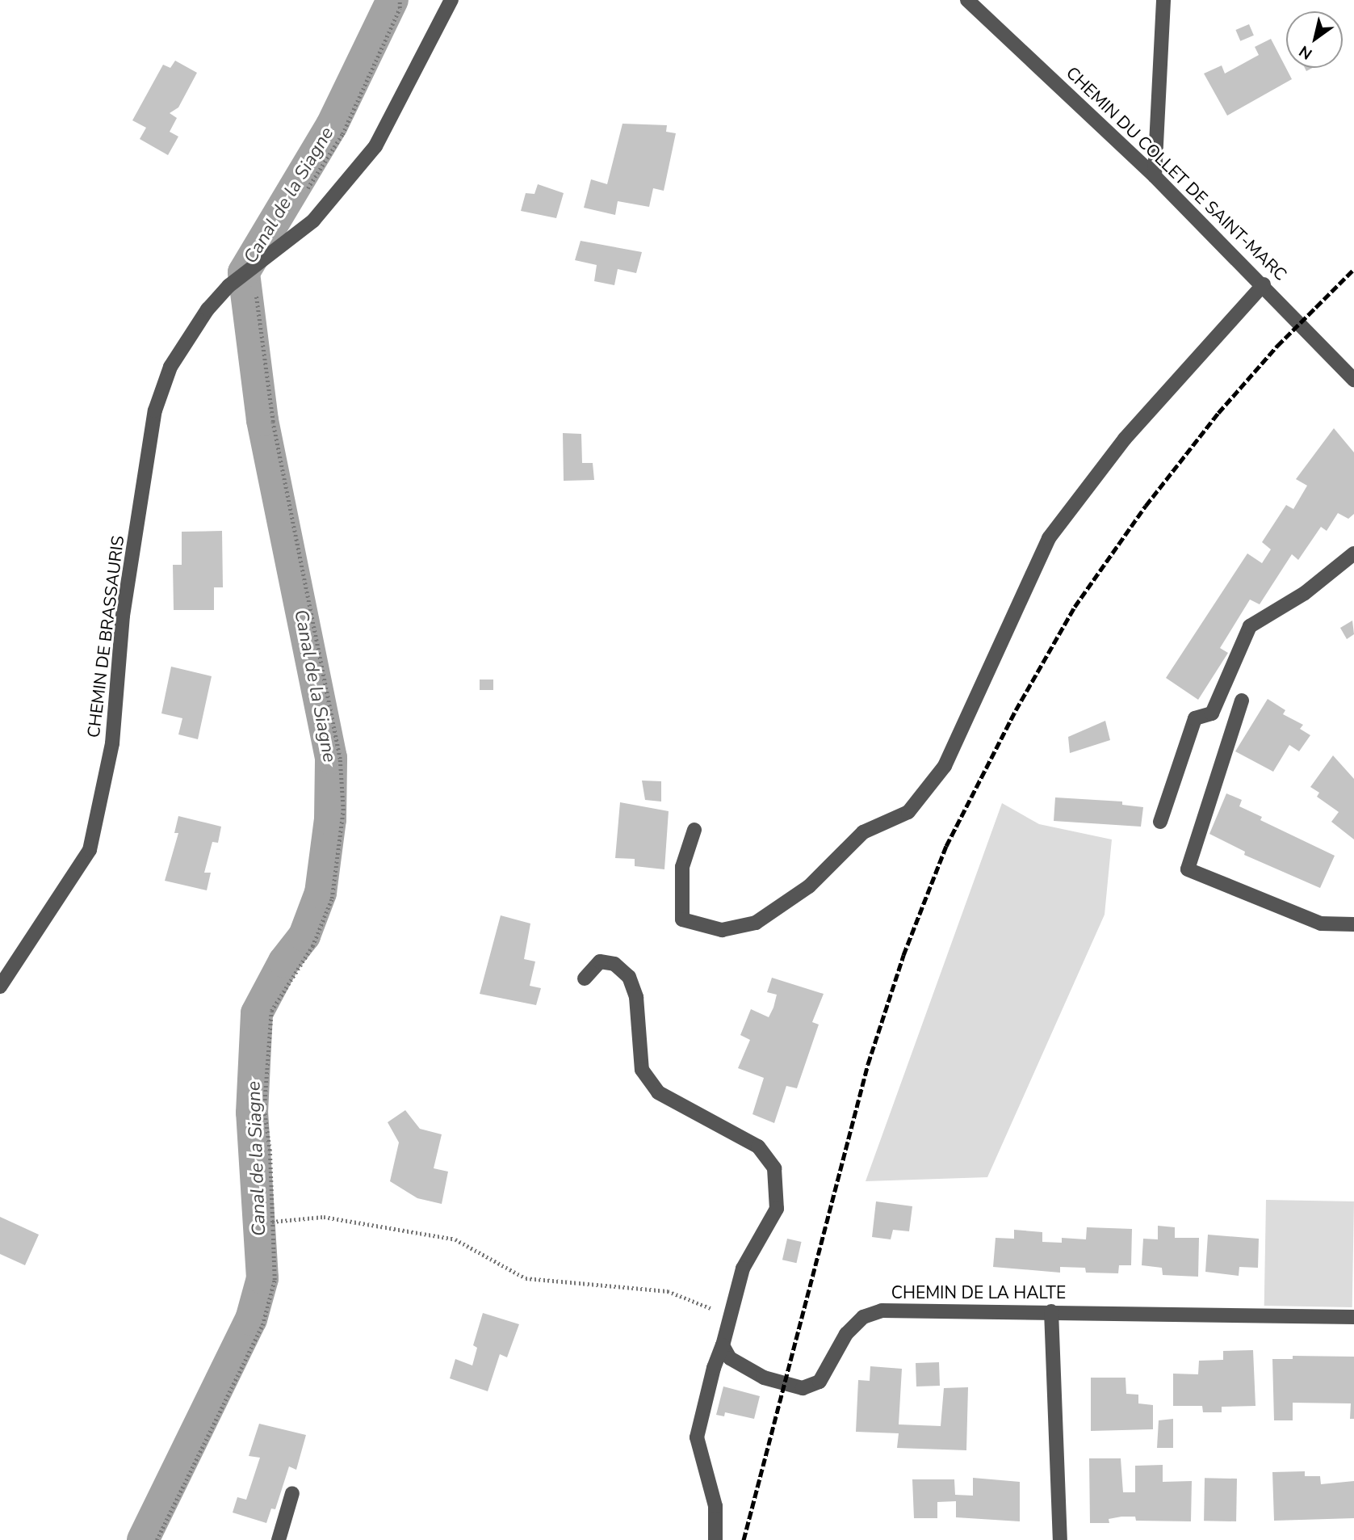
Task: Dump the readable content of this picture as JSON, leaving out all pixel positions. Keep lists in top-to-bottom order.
{
  "streets": {
    "street": ["CHEMIN DU COLLET DE SAINT-MARC", "CHEMIN DE BRASSAURIS", "CHEMIN DE LA HALTE"]
  },
  "water": ["Canal de la Siagne"],
  "north": "bottom left"
}
